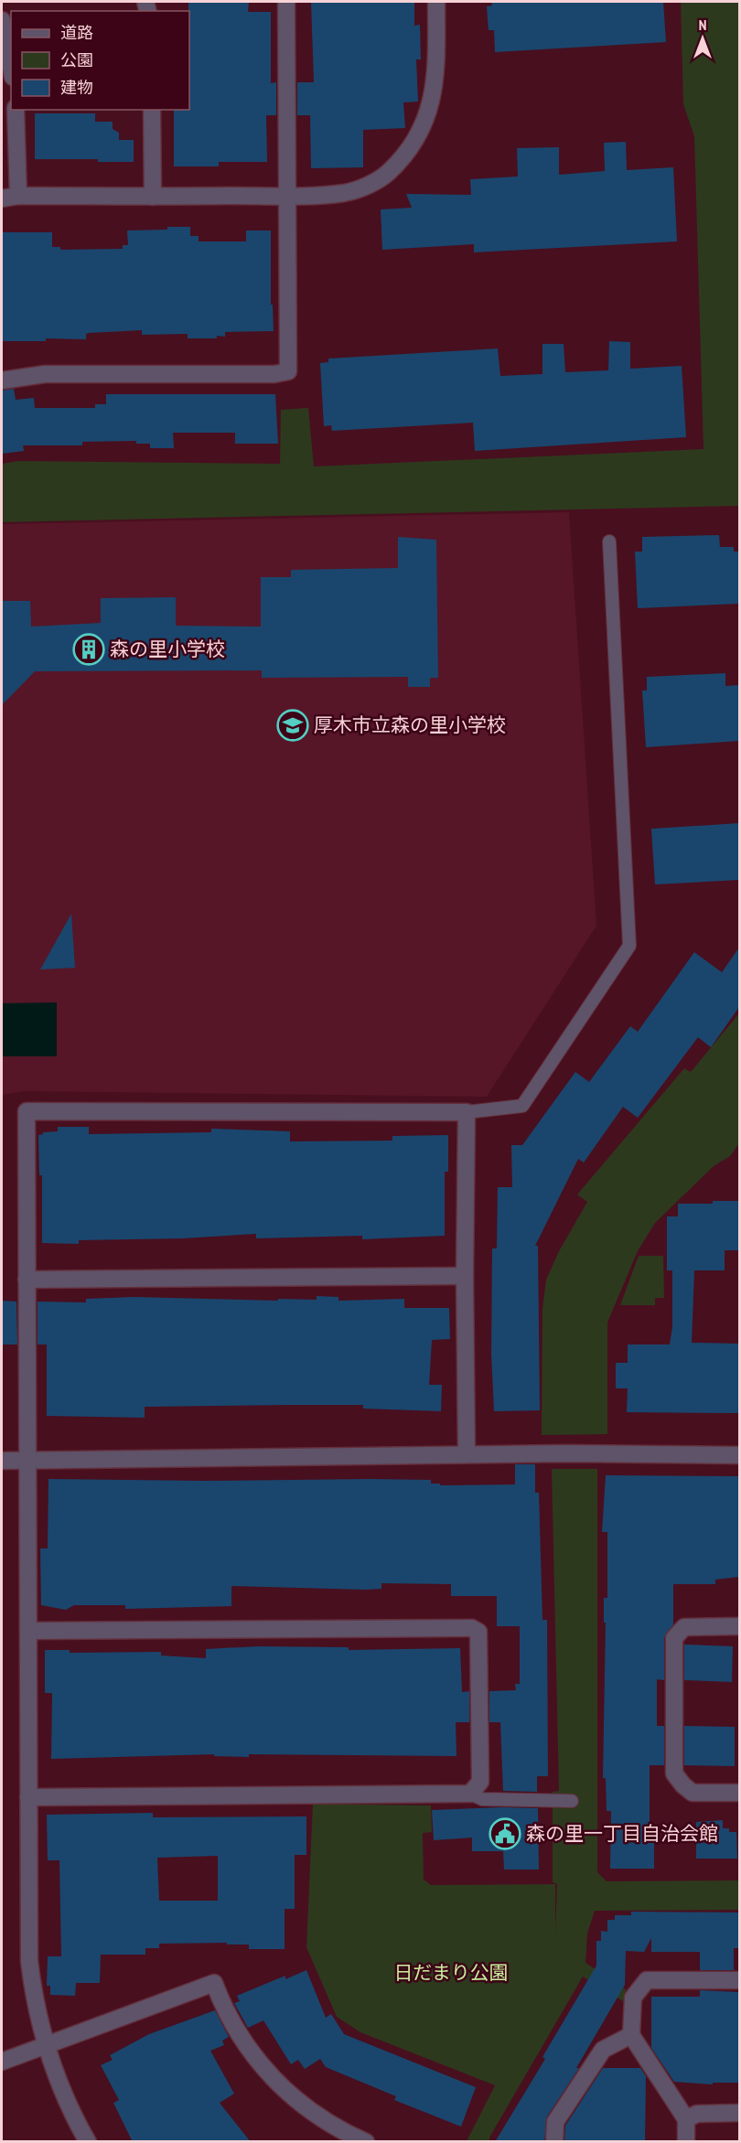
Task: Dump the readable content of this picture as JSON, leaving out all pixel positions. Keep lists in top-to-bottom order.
{
  "parks": ["日だまり公園"],
  "places": {
    "building": ["森の里小学校"],
    "school or university": ["厚木市立森の里小学校"],
    "public building": ["森の里一丁目自治会館"]
  },
  "legend": ["道路", "公園", "建物"],
  "north": "top"
}
